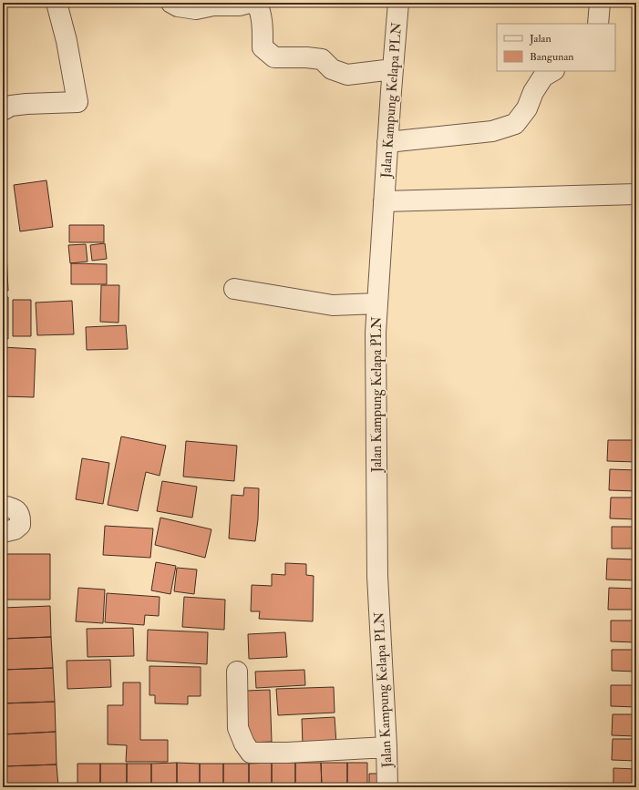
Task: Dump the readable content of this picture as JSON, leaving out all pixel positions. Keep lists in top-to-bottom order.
{
  "streets": {
    "street": ["Jalan Kampung Kelapa PLN"]
  },
  "legend": ["Jalan", "Bangunan"]
}
